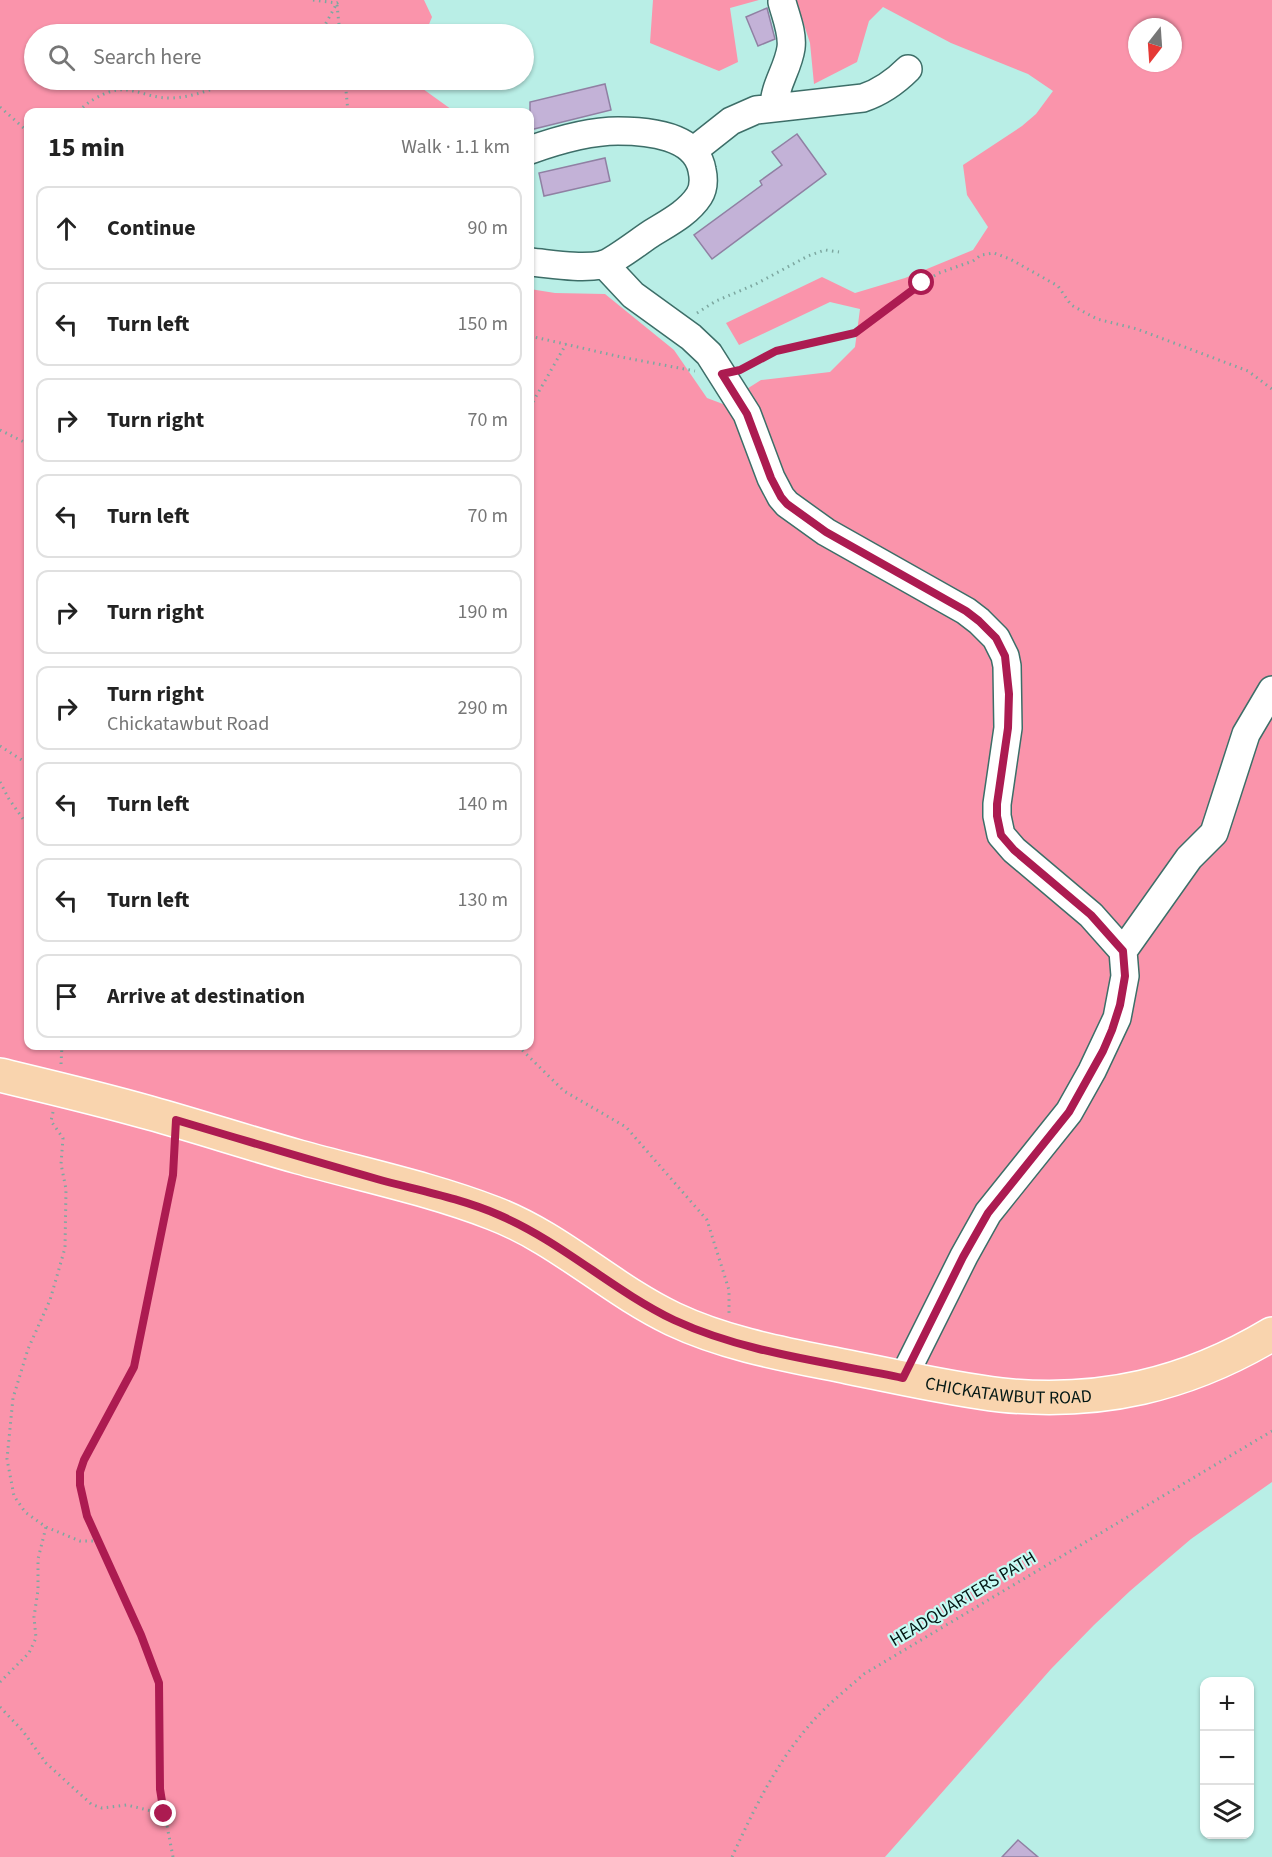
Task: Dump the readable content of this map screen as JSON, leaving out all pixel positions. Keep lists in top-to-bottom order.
{
  "streets": {
    "main road": ["CHICKATAWBUT ROAD"],
    "path": ["HEADQUARTERS PATH"]
  },
  "north": "bottom",
  "page": {
    "search": "Search here",
    "heading": ["15 min", "Walk · 1.1 km"],
    "list": [
      ["Continue", "90 m"],
      ["Turn left", "150 m"],
      ["Turn right", "70 m"],
      ["Turn left", "70 m"],
      ["Turn right", "190 m"],
      ["Turn right", "Chickatawbut Road", "290 m"],
      ["Turn left", "140 m"],
      ["Turn left", "130 m"],
      "Arrive at destination"
    ],
    "map_buttons": ["+", "−"]
  }
}
